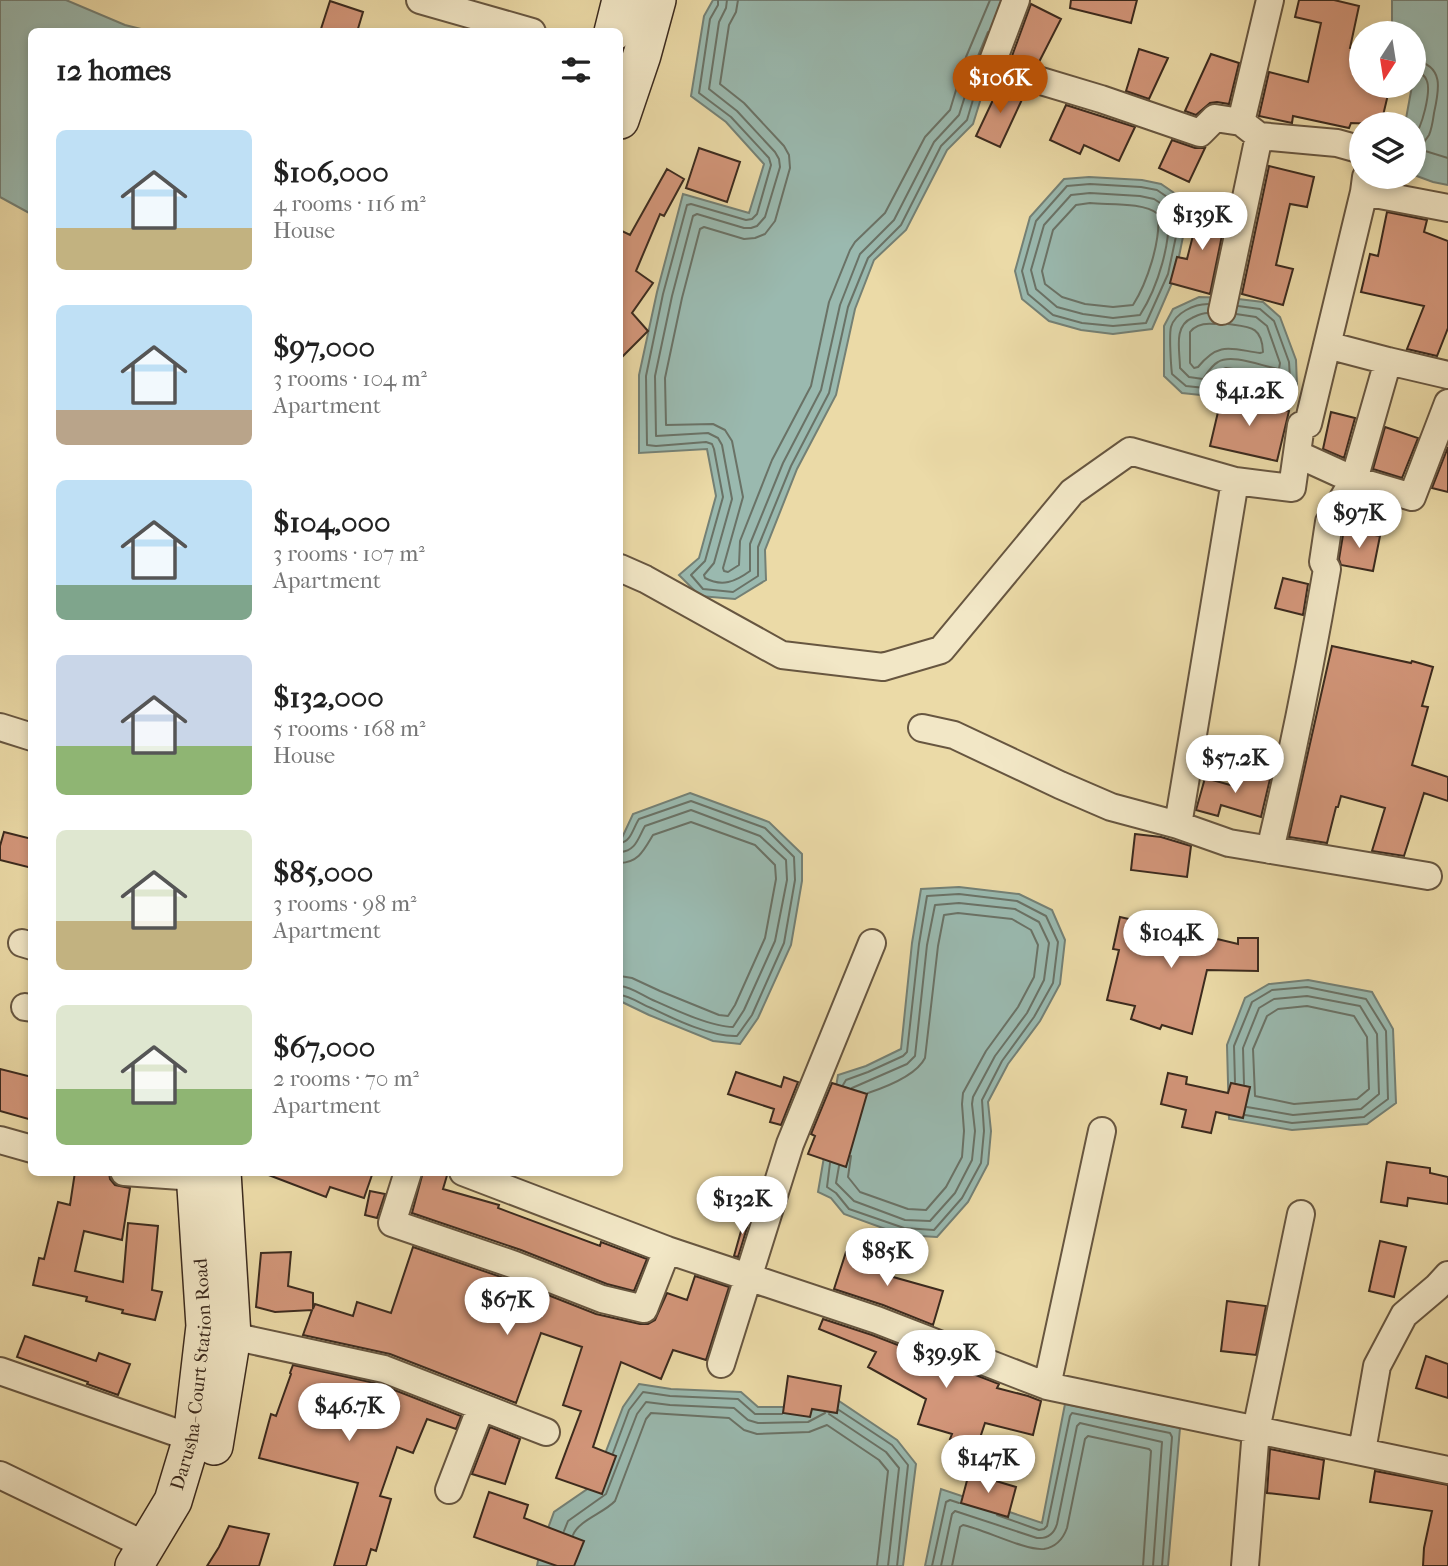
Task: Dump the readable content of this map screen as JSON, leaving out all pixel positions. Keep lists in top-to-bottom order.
{
  "streets": {
    "street": ["Darusha- Court Station Road"]
  },
  "north": "bottom",
  "page": {
    "heading": "12 homes",
    "price": [
      "$106K",
      "$139K",
      "$41.2K",
      "$97K",
      "$57.2K",
      "$104K",
      "$132K",
      "$85K",
      "$67K",
      "$39.9K",
      "$46.7K",
      "$147K"
    ],
    "list": [
      {
        "name": "$106,000",
        "note": "4 rooms · 116 m² · House"
      },
      {
        "name": "$97,000",
        "note": "3 rooms · 104 m² · Apartment"
      },
      {
        "name": "$104,000",
        "note": "3 rooms · 107 m² · Apartment"
      },
      {
        "name": "$132,000",
        "note": "5 rooms · 168 m² · House"
      },
      {
        "name": "$85,000",
        "note": "3 rooms · 98 m² · Apartment"
      },
      {
        "name": "$67,000",
        "note": "2 rooms · 70 m² · Apartment"
      }
    ]
  }
}
